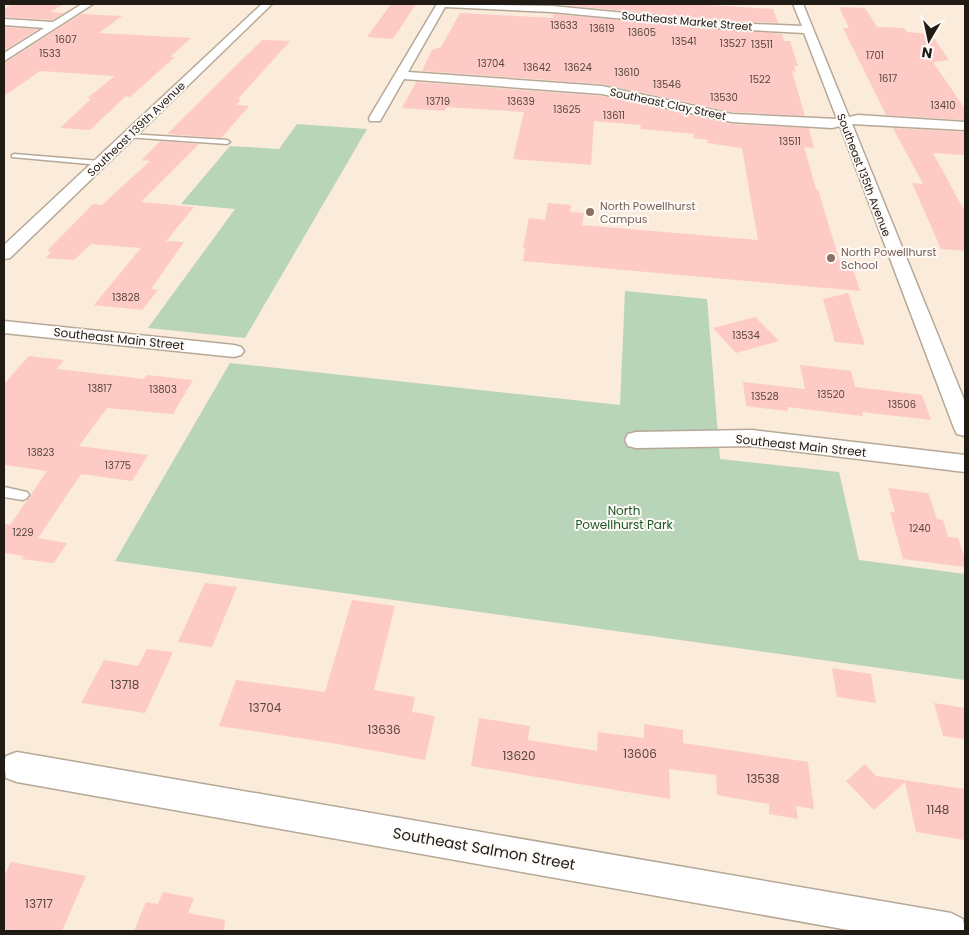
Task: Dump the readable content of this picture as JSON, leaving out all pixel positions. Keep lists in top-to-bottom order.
{
  "streets": {
    "street": [
      "Southeast Market Street",
      "Southeast Clay Street",
      "Southeast 139th Avenue",
      "Southeast 135th Avenue",
      "Southeast Main Street",
      "Southeast Salmon Street"
    ]
  },
  "crossings": [
    ["Southeast Market Street", "Southeast 135th Avenue"],
    ["Southeast Clay Street", "Southeast 135th Avenue"]
  ],
  "parks": ["North Powellhurst Park"],
  "places": ["North Powellhurst Campus", "North Powellhurst School"],
  "house_numbers": [
    "13633",
    "13619",
    "13605",
    "1607",
    "13541",
    "13527",
    "13511",
    "1533",
    "1701",
    "13704",
    "13642",
    "13624",
    "13610",
    "1617",
    "1522",
    "13546",
    "13530",
    "13719",
    "13639",
    "13410",
    "13625",
    "13611",
    "13511",
    "13828",
    "13534",
    "13817",
    "13803",
    "13520",
    "13528",
    "13506",
    "13823",
    "13775",
    "1240",
    "1229",
    "13718",
    "13704",
    "13636",
    "13606",
    "13620",
    "13538",
    "1148",
    "13717"
  ],
  "north": "bottom"
}
